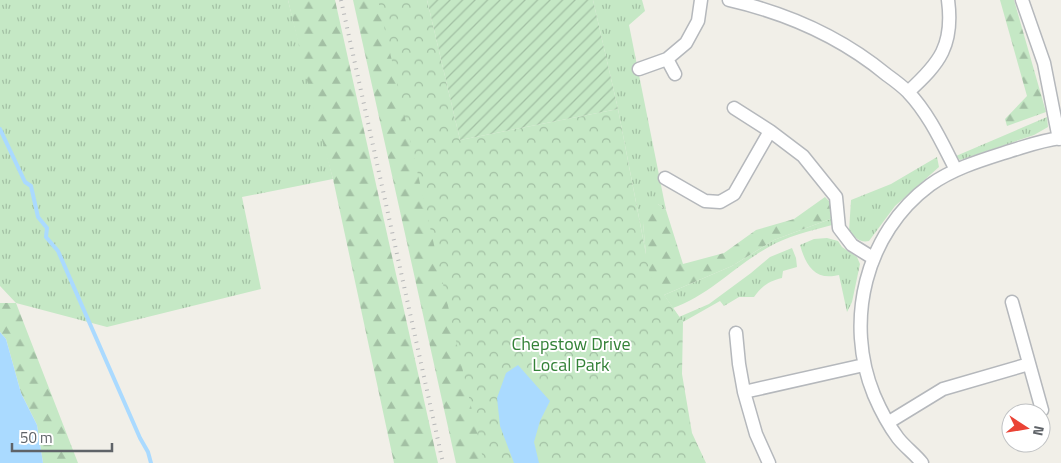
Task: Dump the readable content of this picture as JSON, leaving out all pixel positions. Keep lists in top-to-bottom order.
{
  "parks": ["Chepstow Drive Local Park"],
  "scale_bar": "50 m",
  "north": "right"
}
